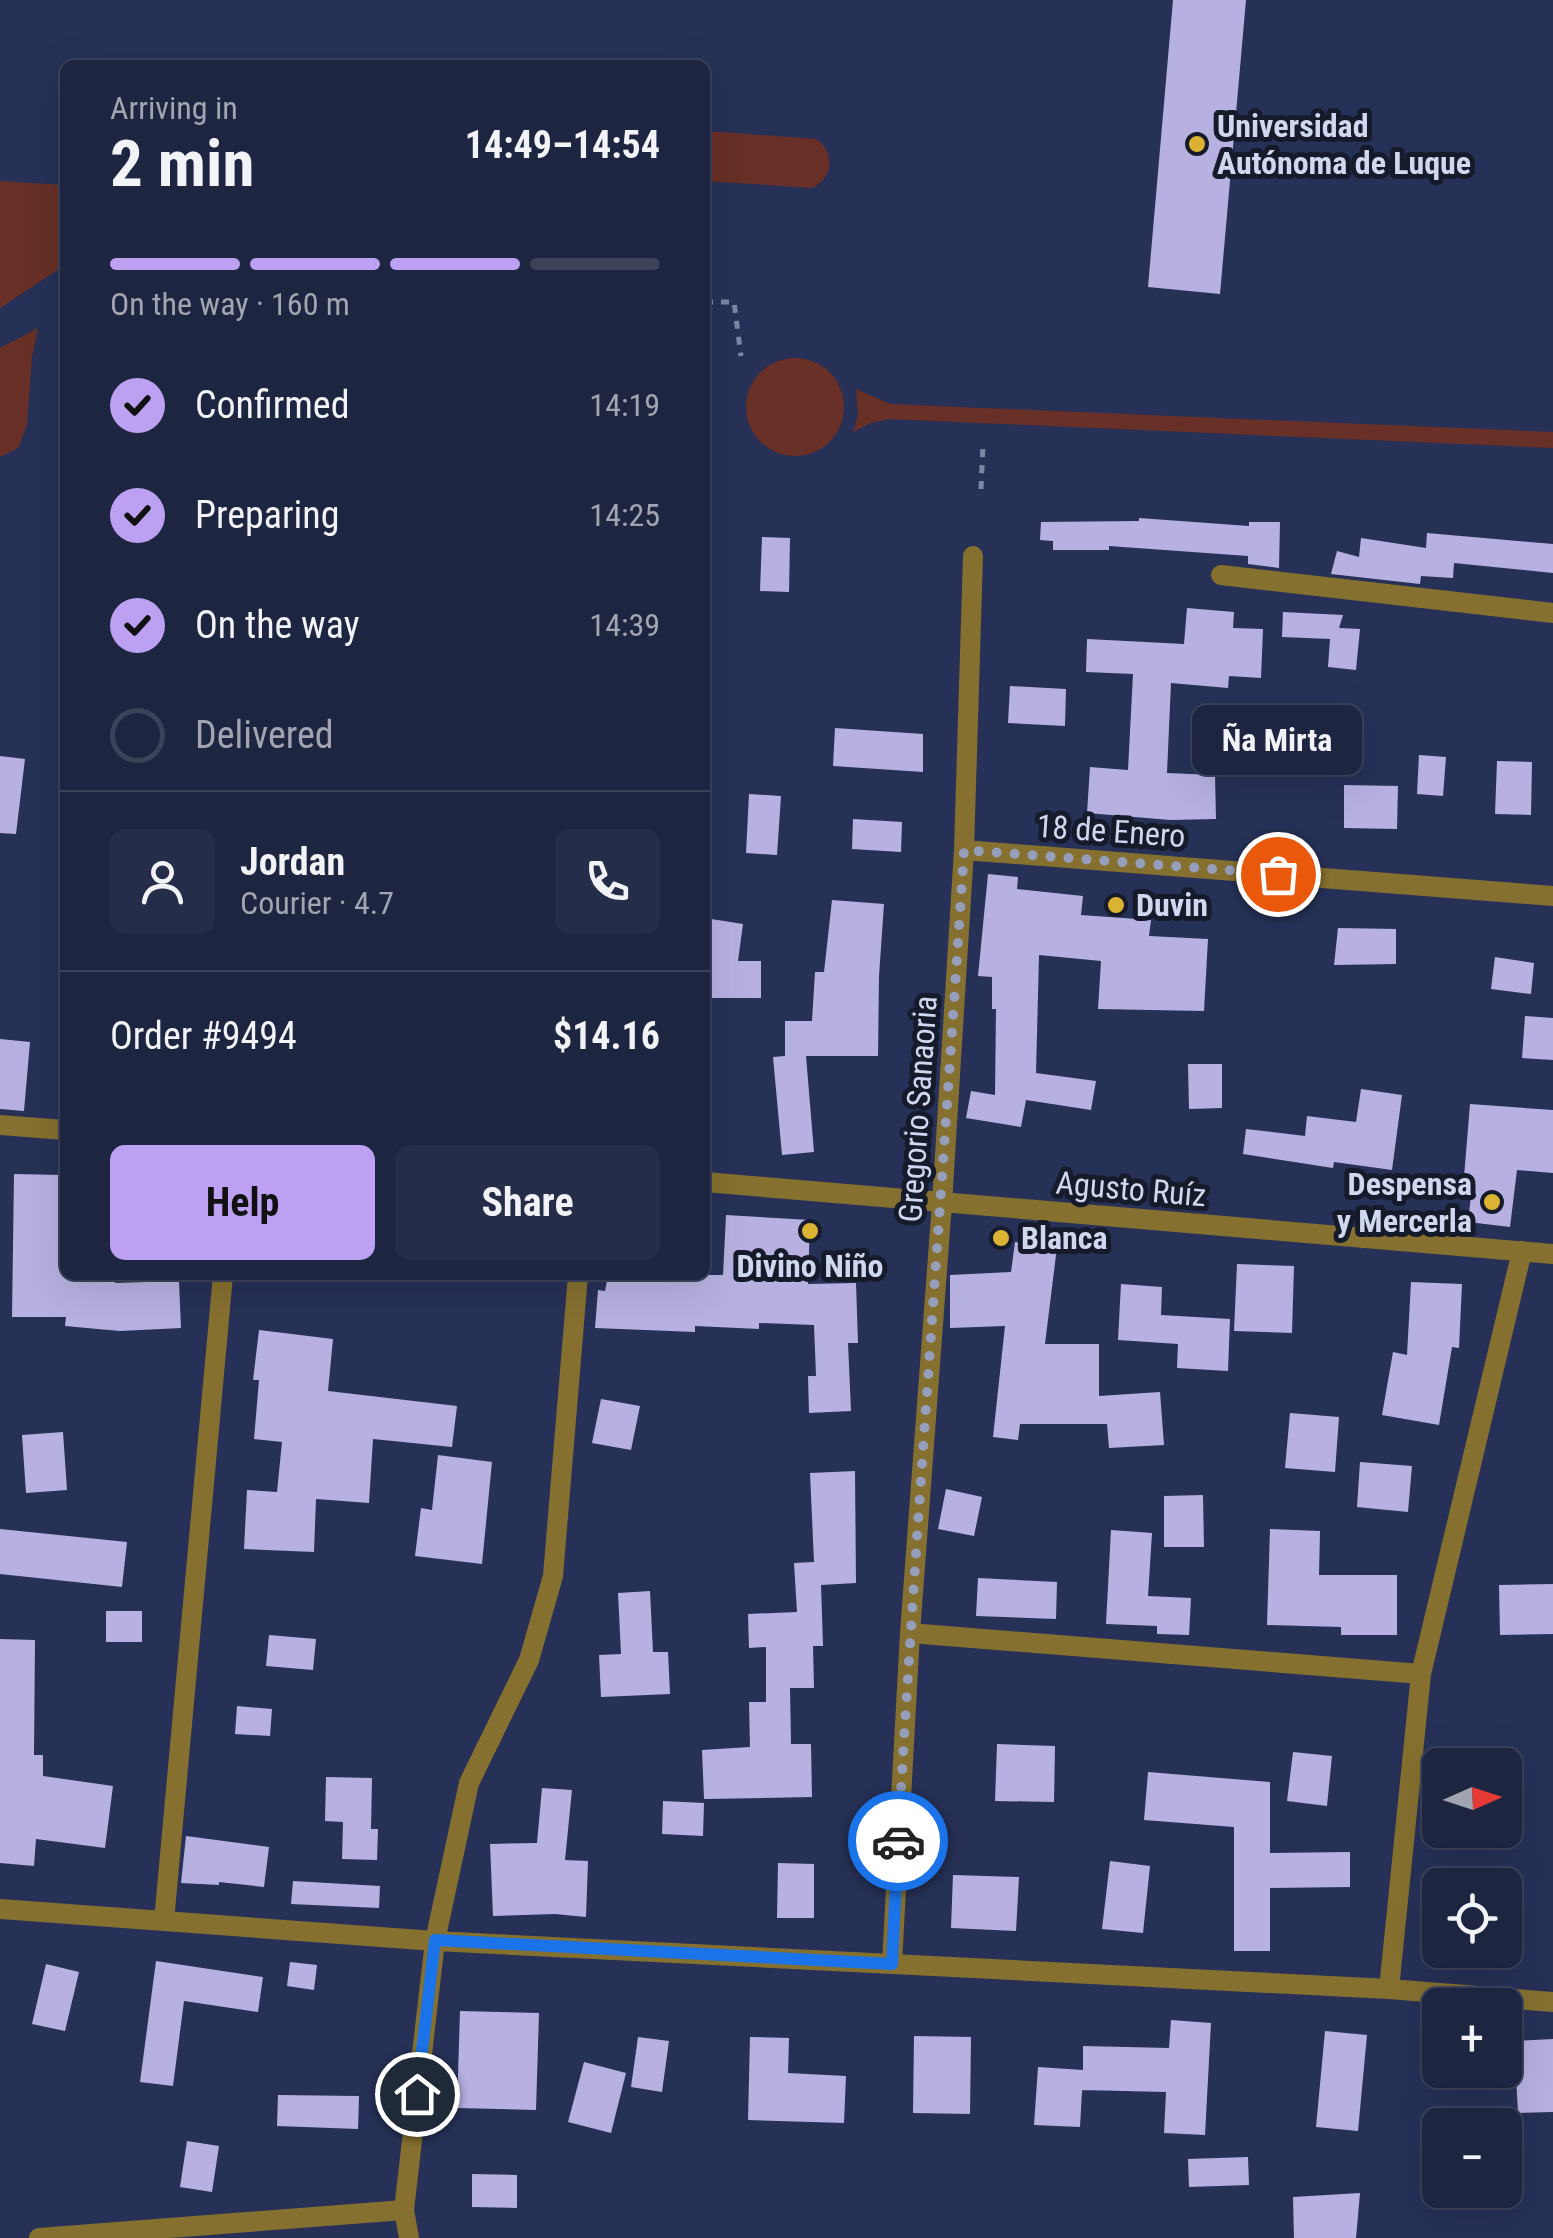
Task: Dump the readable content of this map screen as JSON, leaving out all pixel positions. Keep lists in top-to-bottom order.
{
  "streets": {
    "street": ["18 de Enero", "Gregorio Sanaoria", "Agusto Ruíz"]
  },
  "crossings": [
    ["18 de Enero", "Gregorio Sanaoria"],
    ["Gregorio Sanaoria", "Agusto Ruíz"]
  ],
  "places": [
    "Universidad Autónoma de Luque",
    "Ña Mirta",
    "Duvin",
    "Despensa y Mercerla",
    "Divino Niño",
    "Blanca"
  ],
  "north": "right",
  "page": {
    "heading": ["2 min", "Arriving in", "14:49–14:54"],
    "panel": [
      "Jordan",
      "Courier · 4.7",
      "Order #9494",
      "$14.16"
    ],
    "bar": "On the way · 160 m",
    "list": [
      ["Confirmed", "14:19"],
      ["Preparing", "14:25"],
      ["On the way", "14:39"],
      "Delivered"
    ],
    "bubble": "Ña Mirta",
    "buttons": ["Help", "Share"],
    "map_buttons": ["+", "−"]
  }
}
